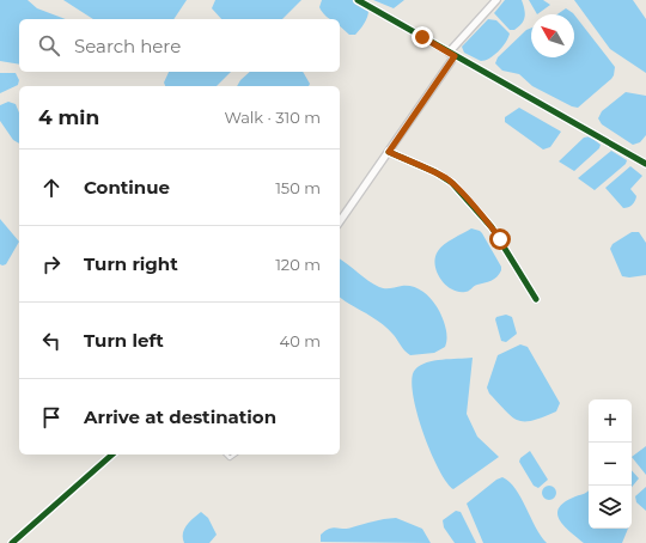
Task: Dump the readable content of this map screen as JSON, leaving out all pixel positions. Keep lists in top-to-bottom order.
{
  "north": "top left",
  "page": {
    "search": "Search here",
    "heading": ["4 min", "Walk · 310 m"],
    "list": [
      ["Continue", "150 m"],
      ["Turn right", "120 m"],
      ["Turn left", "40 m"],
      "Arrive at destination"
    ],
    "map_buttons": ["+", "−"]
  }
}
